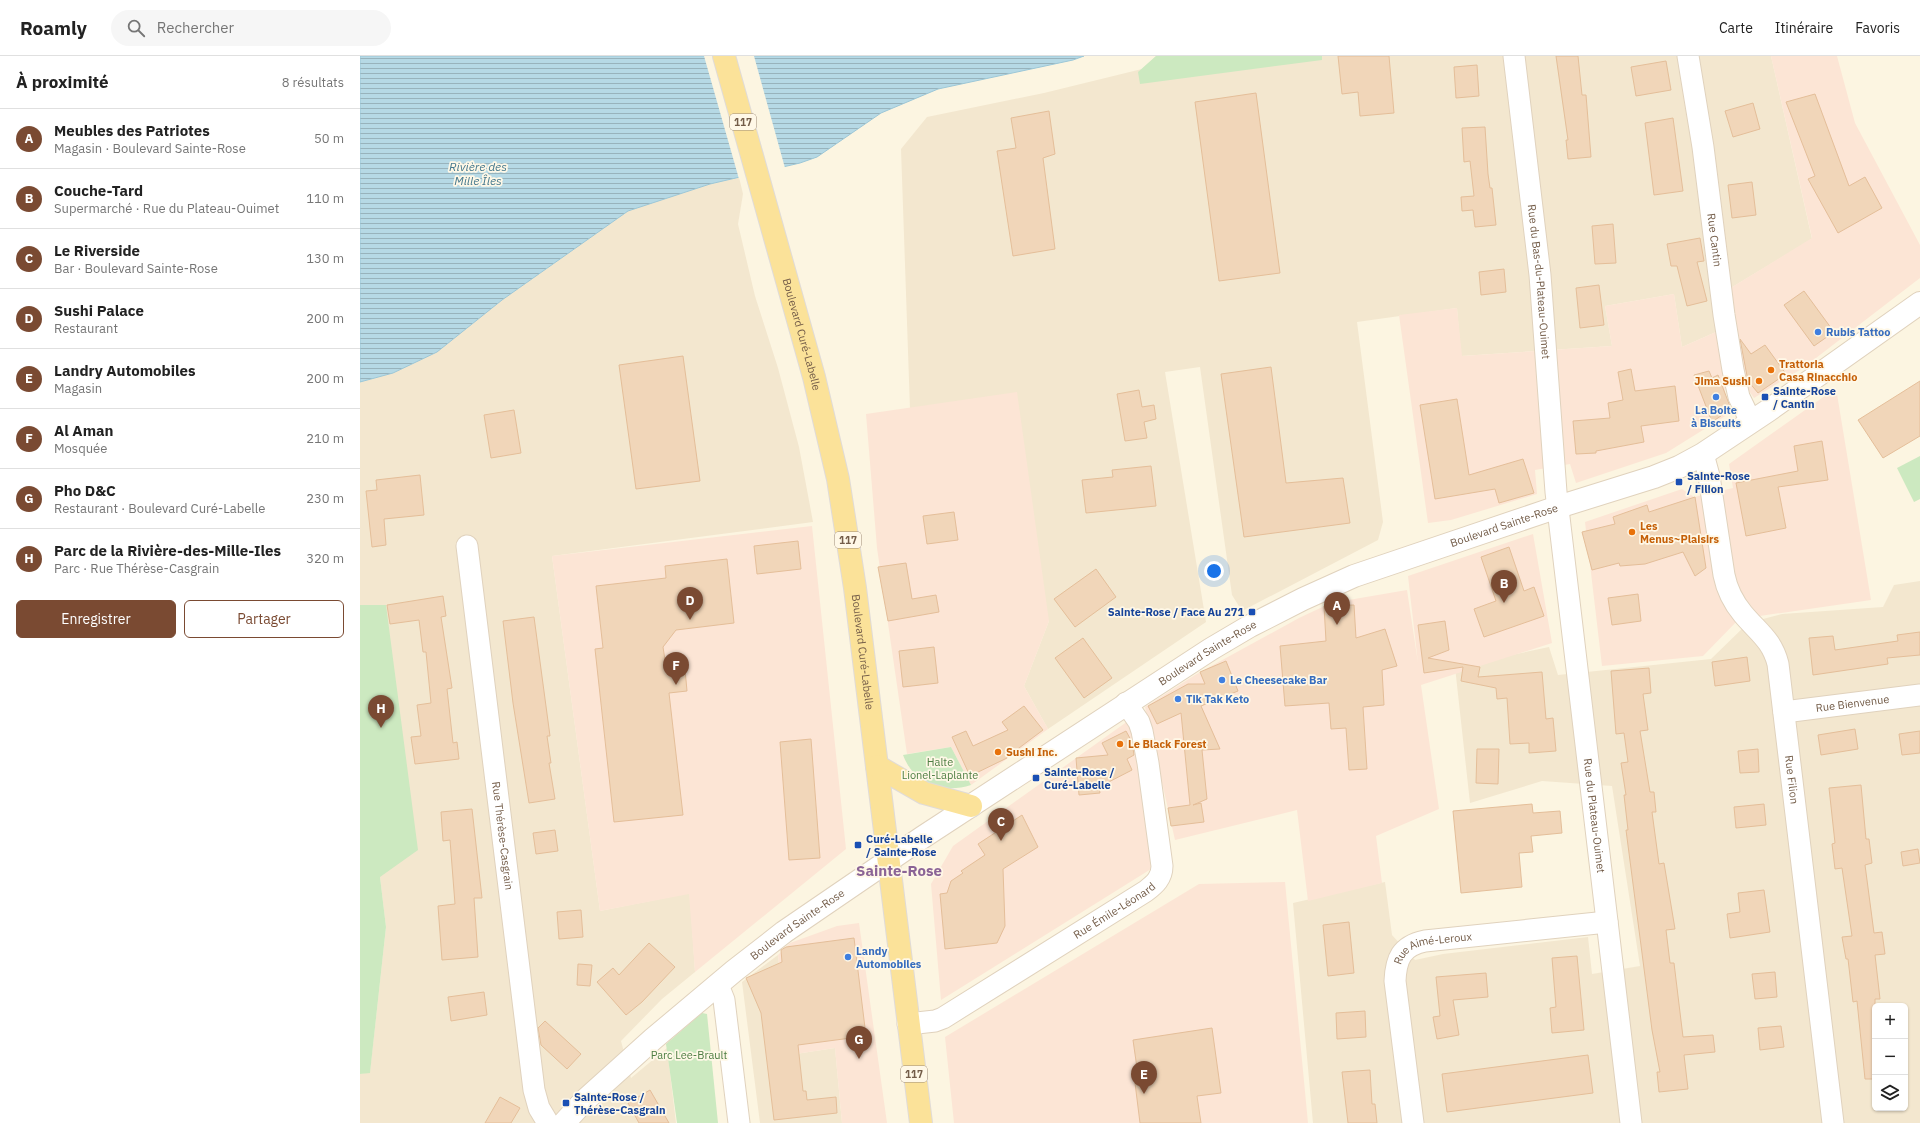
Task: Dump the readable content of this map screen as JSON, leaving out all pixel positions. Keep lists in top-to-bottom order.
{
  "streets": {
    "main road": ["117", "Boulevard Curé-Labelle"],
    "street": [
      "Rue Cantin",
      "Rue du Bas-du-Plateau-Ouimet",
      "Boulevard Sainte-Rose",
      "Rue Bienvenue",
      "Rue Filion",
      "Rue du Plateau-Ouimet",
      "Rue Thérèse-Casgrain",
      "Rue Émile-Léonard",
      "Rue Aimé-Leroux"
    ]
  },
  "crossings": [
    ["Rue Cantin", "Boulevard Sainte-Rose"],
    ["Rue du Bas-du-Plateau-Ouimet", "Boulevard Sainte-Rose"],
    ["Rue du Bas-du-Plateau-Ouimet", "Rue du Plateau-Ouimet"],
    ["Boulevard Curé-Labelle", "Boulevard Sainte-Rose"],
    ["Boulevard Curé-Labelle", "Rue Émile-Léonard"],
    ["Boulevard Sainte-Rose", "Rue Filion"],
    ["Boulevard Sainte-Rose", "Rue du Plateau-Ouimet"],
    ["Boulevard Sainte-Rose", "Rue Émile-Léonard"],
    ["Rue Bienvenue", "Rue Filion"],
    ["Rue du Plateau-Ouimet", "Rue Aimé-Leroux"]
  ],
  "districts": ["Sainte-Rose"],
  "water": ["Rivière des Mille Îles"],
  "parks": ["Halte Lionel-Laplante", "Parc Lee-Brault"],
  "places": {
    "other": [
      "Rubis Tattoo",
      "Trattoria Casa Rinacchio",
      "Jima Sushi",
      "La Boite à Biscuits",
      "Les Menus~Plaisirs",
      "Le Cheesecake Bar",
      "Tik Tak Keto",
      "Le Black Forest",
      "Sushi Inc.",
      "Landy Automobiles"
    ],
    "transit": [
      "Sainte-Rose / Cantin",
      "Sainte-Rose / Filion",
      "Sainte-Rose / Face Au 271",
      "Sainte-Rose / Curé-Labelle",
      "Curé-Labelle / Sainte-Rose",
      "Sainte-Rose / Thérèse-Casgrain"
    ]
  },
  "page": {
    "header": "Roamly",
    "search": "Rechercher",
    "nav": ["Carte", "Itinéraire", "Favoris"],
    "heading": ["À proximité", "8 résultats"],
    "list": [
      {
        "mark": "A",
        "name": "Meubles des Patriotes",
        "note": "Magasin · Boulevard Sainte-Rose",
        "value": "50 m"
      },
      {
        "mark": "B",
        "name": "Couche-Tard",
        "note": "Supermarché · Rue du Plateau-Ouimet",
        "value": "110 m"
      },
      {
        "mark": "C",
        "name": "Le Riverside",
        "note": "Bar · Boulevard Sainte-Rose",
        "value": "130 m"
      },
      {
        "mark": "D",
        "name": "Sushi Palace",
        "note": "Restaurant",
        "value": "200 m"
      },
      {
        "mark": "E",
        "name": "Landry Automobiles",
        "note": "Magasin",
        "value": "200 m"
      },
      {
        "mark": "F",
        "name": "Al Aman",
        "note": "Mosquée",
        "value": "210 m"
      },
      {
        "mark": "G",
        "name": "Pho D&C",
        "note": "Restaurant · Boulevard Curé-Labelle",
        "value": "230 m"
      },
      {
        "mark": "H",
        "name": "Parc de la Rivière-des-Mille-Iles",
        "note": "Parc · Rue Thérèse-Casgrain",
        "value": "320 m"
      }
    ],
    "pins": [
      "B",
      "D",
      "A",
      "F",
      "H",
      "C",
      "G",
      "E"
    ],
    "buttons": ["Enregistrer", "Partager"],
    "map_buttons": ["+", "−"]
  }
}
